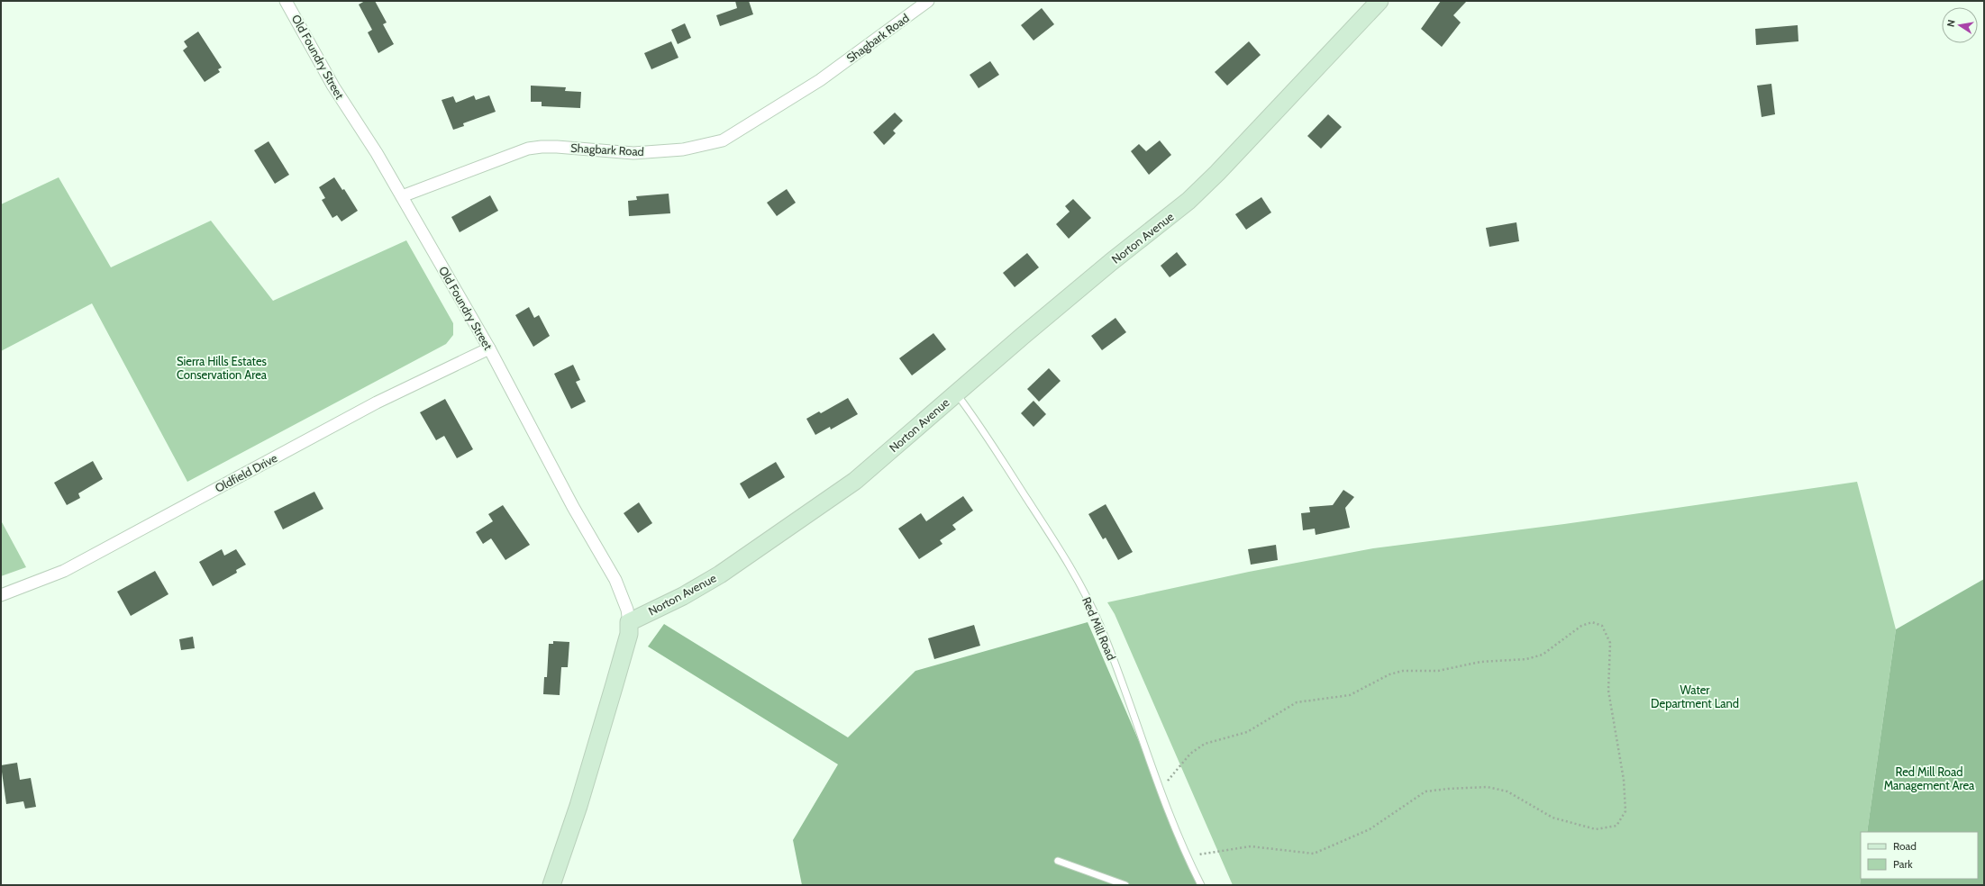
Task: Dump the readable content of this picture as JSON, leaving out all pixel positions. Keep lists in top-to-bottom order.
{
  "streets": {
    "street": [
      "Shagbark Road",
      "Old Foundry Street",
      "Norton Avenue",
      "Oldfield Drive"
    ],
    "lane": ["Red Mill Road"]
  },
  "crossings": [
    ["Shagbark Road", "Old Foundry Street"],
    ["Old Foundry Street", "Norton Avenue"],
    ["Old Foundry Street", "Oldfield Drive"],
    ["Norton Avenue", "Red Mill Road"]
  ],
  "parks": ["Sierra Hills Estates Conservation Area", "Water Department Land", "Red Mill Road Management Area"],
  "legend": ["Road", "Park"],
  "north": "left"
}
